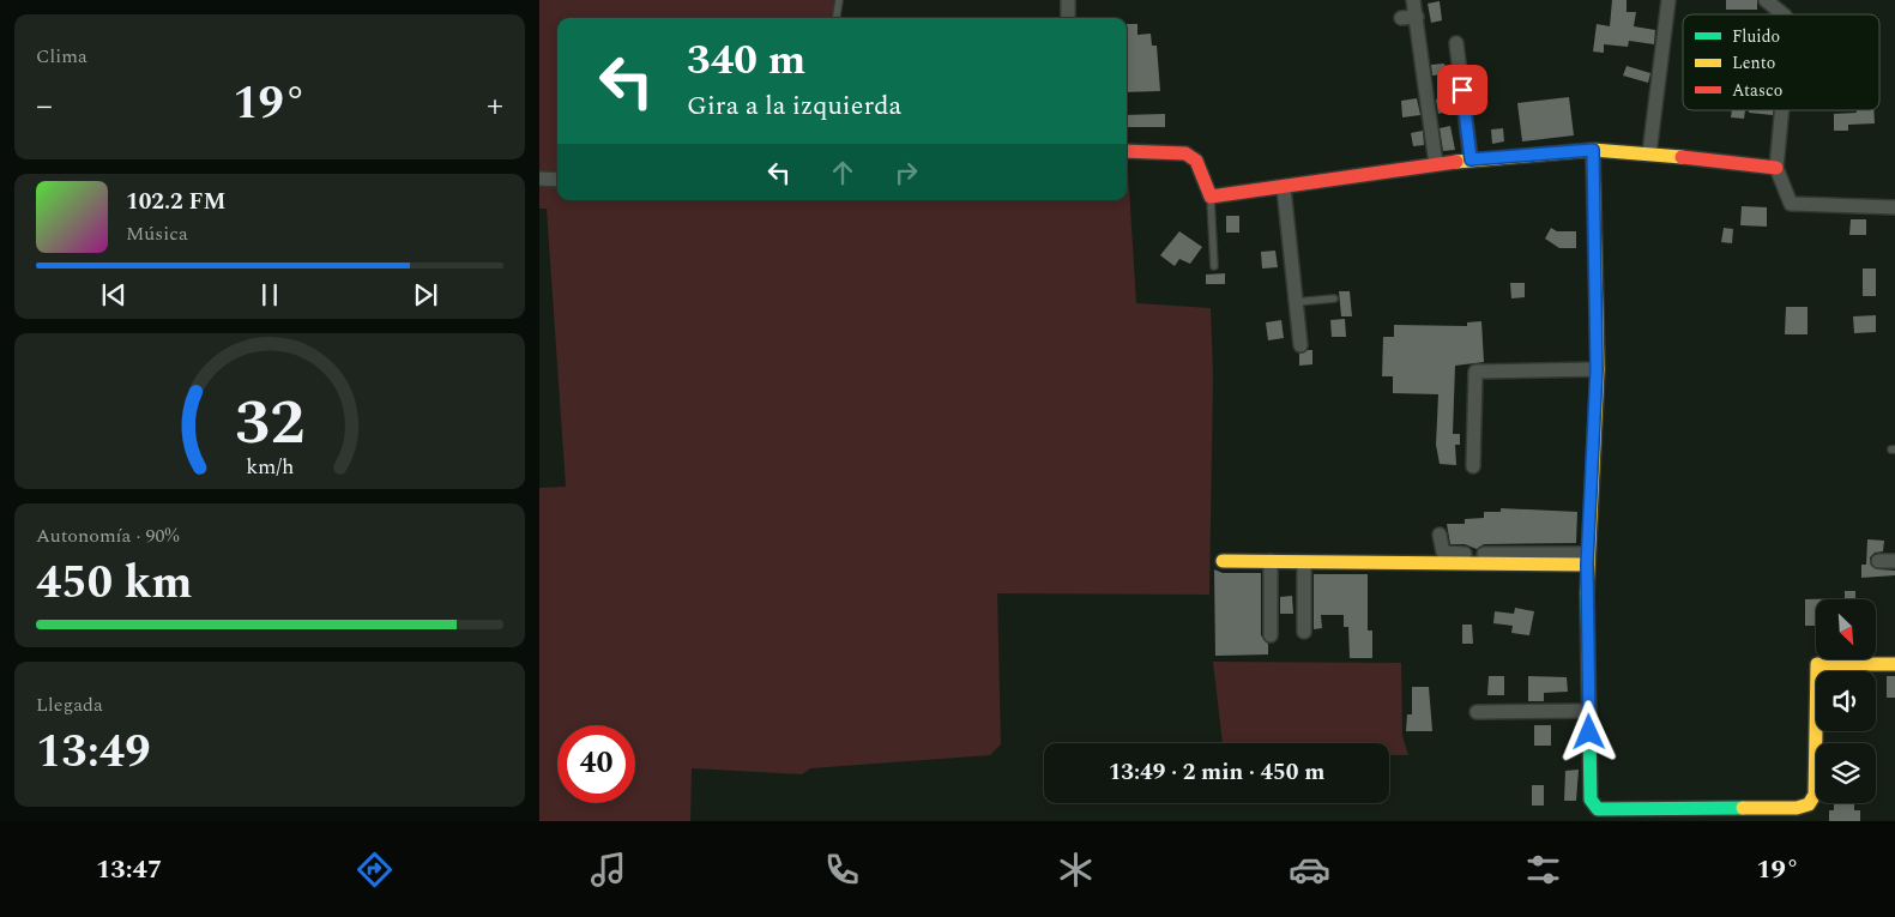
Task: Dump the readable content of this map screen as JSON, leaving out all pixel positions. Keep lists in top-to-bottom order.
{
  "legend": ["Fluido", "Lento", "Atasco"],
  "north": "bottom right",
  "page": {
    "tile": [
      "Clima",
      ["Autonomía · 90%", "450 km"],
      ["Llegada", "13:49"]
    ],
    "turn": ["340 m", "Gira a la izquierda"],
    "heat": ["−", "19°", "+"],
    "song": ["102.2 FM", "Música"],
    "limit": "40",
    "trip": "13:49 · 2 min · 450 m",
    "tabs": ["13:47", "19°"],
    "gauge": ["32", "km/h"]
  }
}
